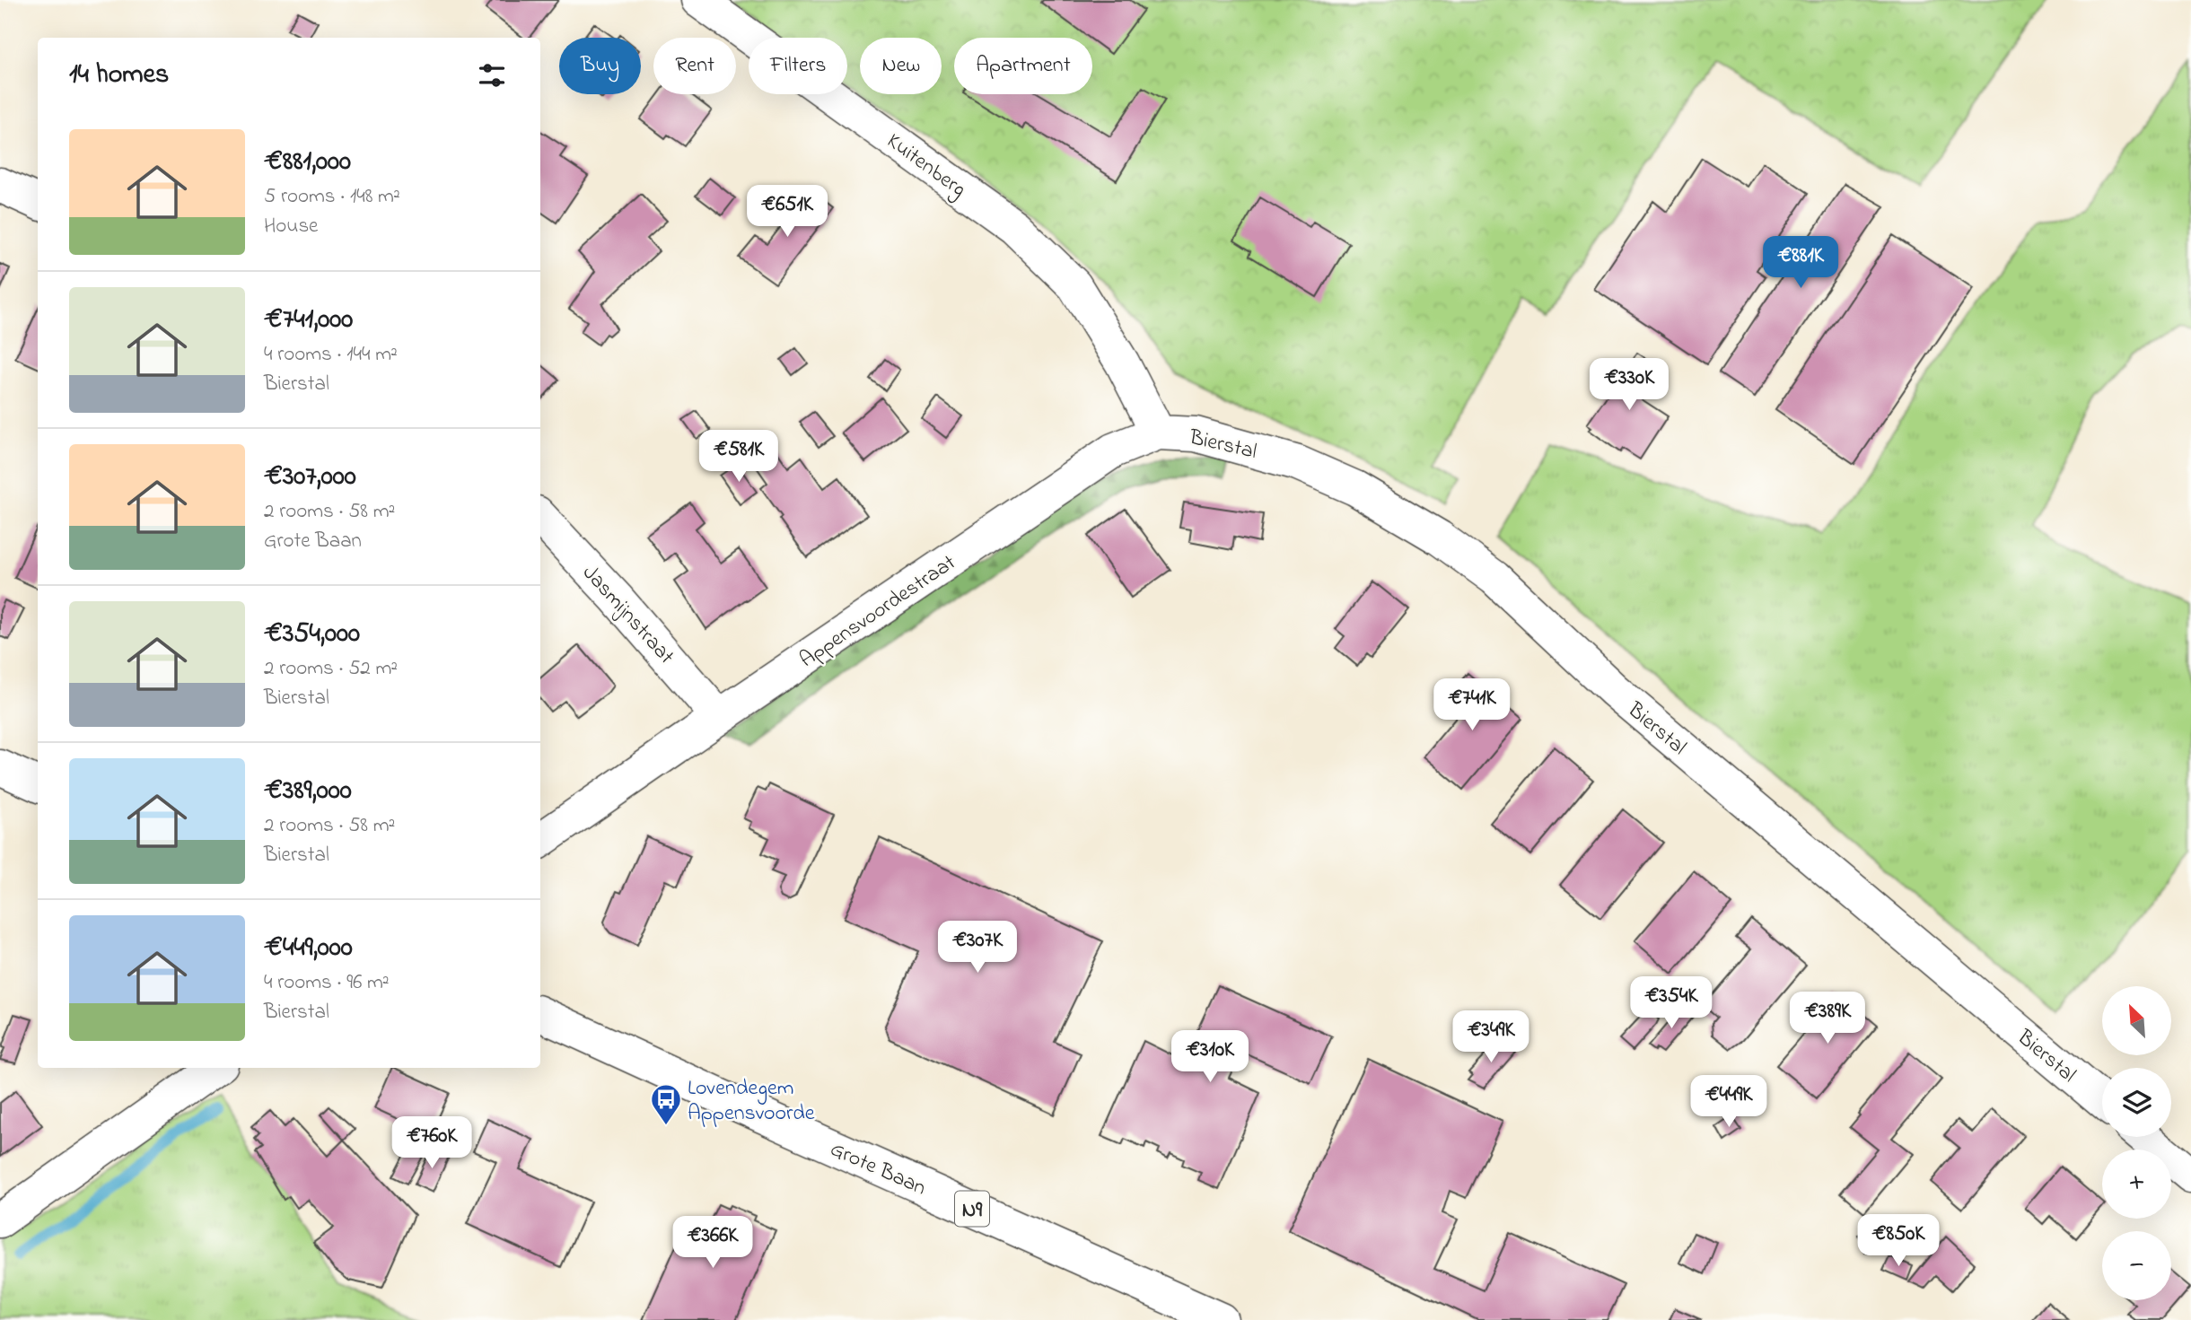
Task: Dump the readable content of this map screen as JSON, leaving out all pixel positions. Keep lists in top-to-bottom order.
{
  "streets": {
    "street": [
      "Kuitenberg",
      "Bierstal",
      "Appensvoordestraat",
      "Jasmijnstraat",
      "Grote Baan",
      "N9"
    ]
  },
  "crossings": [
    ["Kuitenberg", "Bierstal"],
    ["Kuitenberg", "Appensvoordestraat"],
    ["Bierstal", "Appensvoordestraat"],
    ["Appensvoordestraat", "Jasmijnstraat"]
  ],
  "places": {
    "bus stop": ["Lovendegem Appensvoorde"]
  },
  "north": "top left",
  "page": {
    "chip": [
      "Buy",
      "Rent",
      "Filters",
      "New",
      "Apartment"
    ],
    "heading": "14 homes",
    "list": [
      {
        "name": "€881,000",
        "note": "5 rooms · 148 m² · House"
      },
      {
        "name": "€741,000",
        "note": "4 rooms · 144 m² · Bierstal"
      },
      {
        "name": "€307,000",
        "note": "2 rooms · 58 m² · Grote Baan"
      },
      {
        "name": "€354,000",
        "note": "2 rooms · 52 m² · Bierstal"
      },
      {
        "name": "€389,000",
        "note": "2 rooms · 58 m² · Bierstal"
      },
      {
        "name": "€449,000",
        "note": "4 rooms · 96 m² · Bierstal"
      }
    ],
    "price": [
      "€651K",
      "€881K",
      "€330K",
      "€581K",
      "€741K",
      "€307K",
      "€354K",
      "€389K",
      "€349K",
      "€310K",
      "€449K",
      "€760K",
      "€850K",
      "€366K"
    ],
    "map_buttons": ["+", "−"]
  }
}
